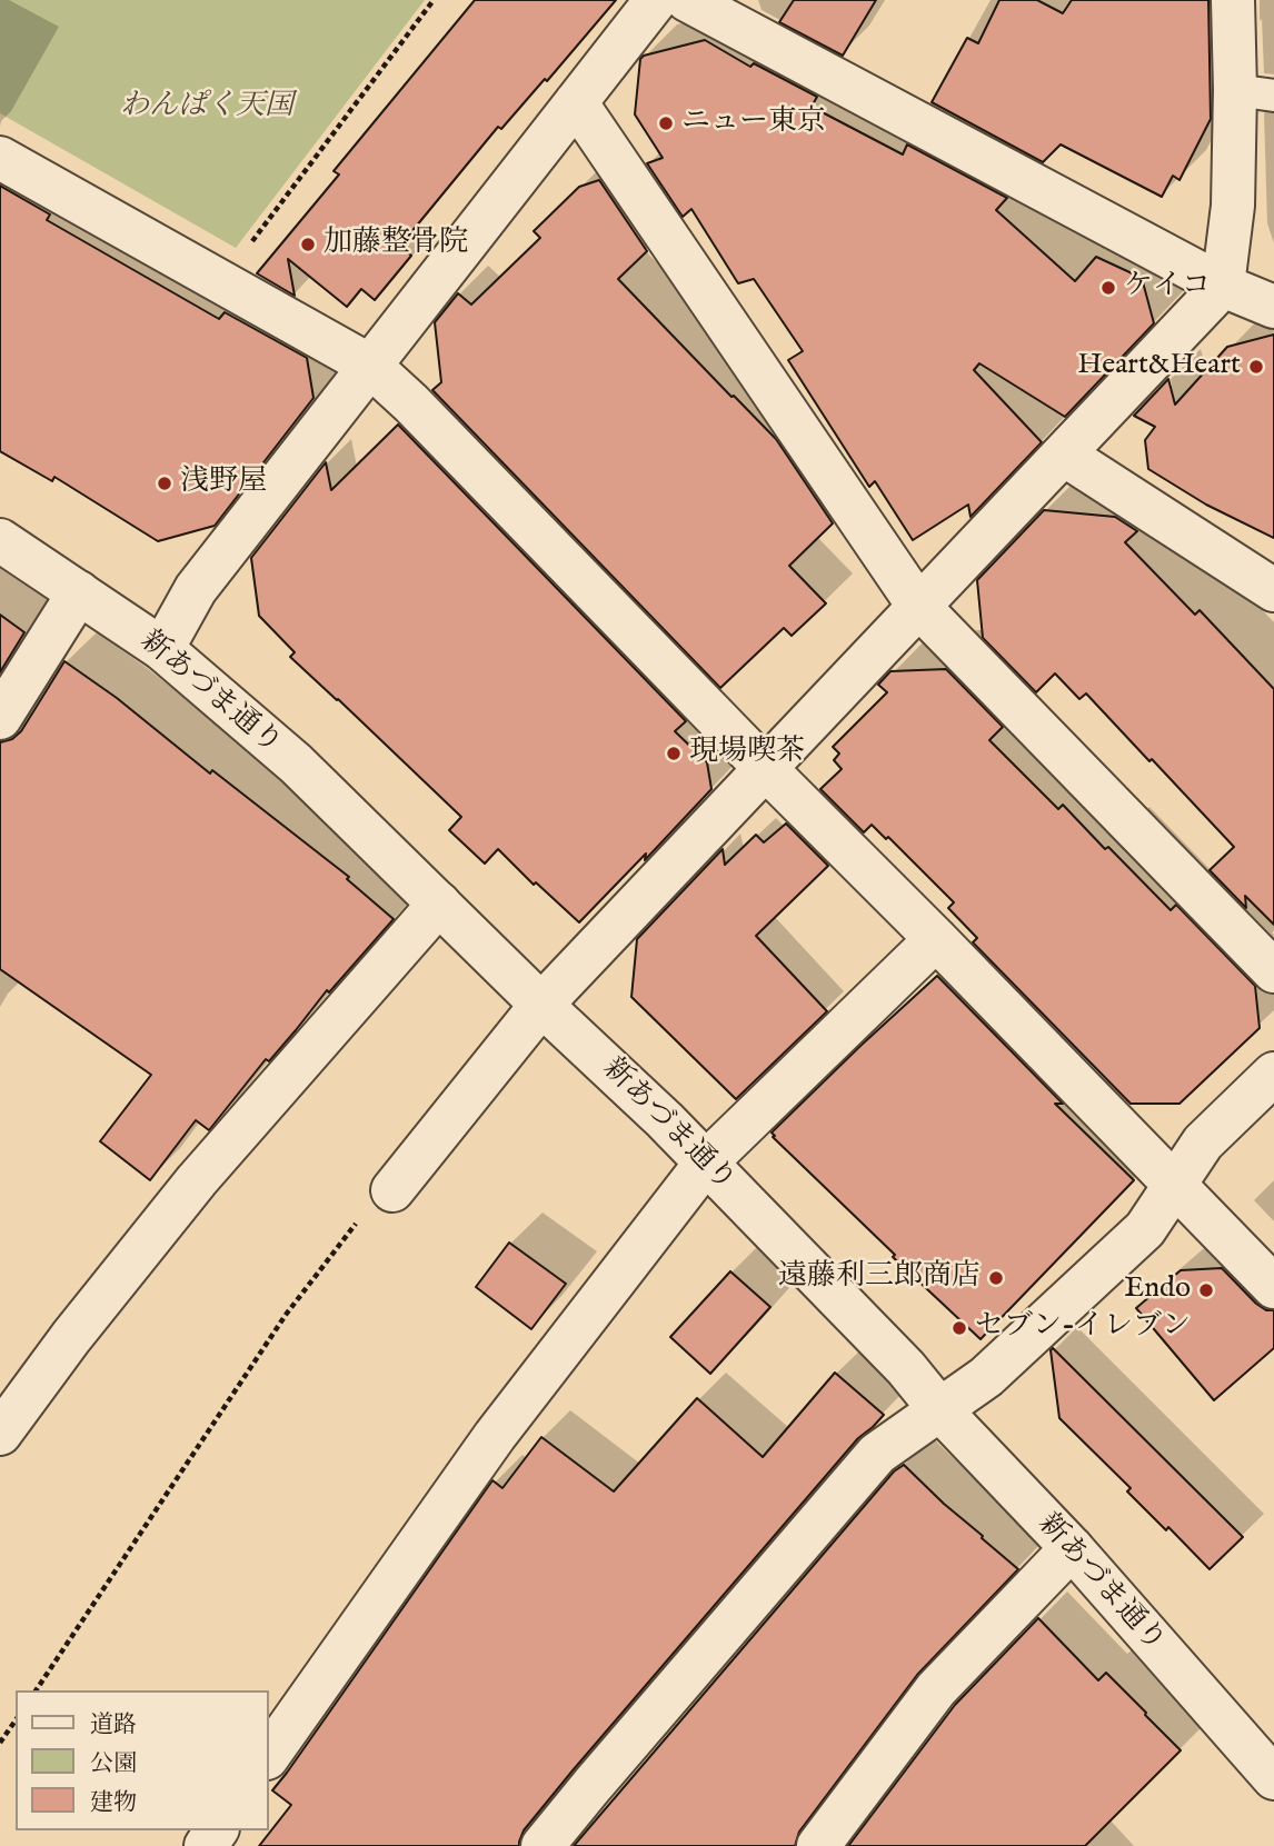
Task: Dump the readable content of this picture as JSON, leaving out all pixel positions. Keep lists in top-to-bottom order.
{
  "streets": {
    "street": ["新あづま通り"]
  },
  "parks": ["わんぱく天国"],
  "places": [
    "ニュー東京",
    "加藤整骨院",
    "ケイコ",
    "Heart&Heart",
    "浅野屋",
    "現場喫茶",
    "遠藤利三郎商店",
    "Endo",
    "セブン-イレブン"
  ],
  "legend": ["道路", "公園", "建物"]
}
